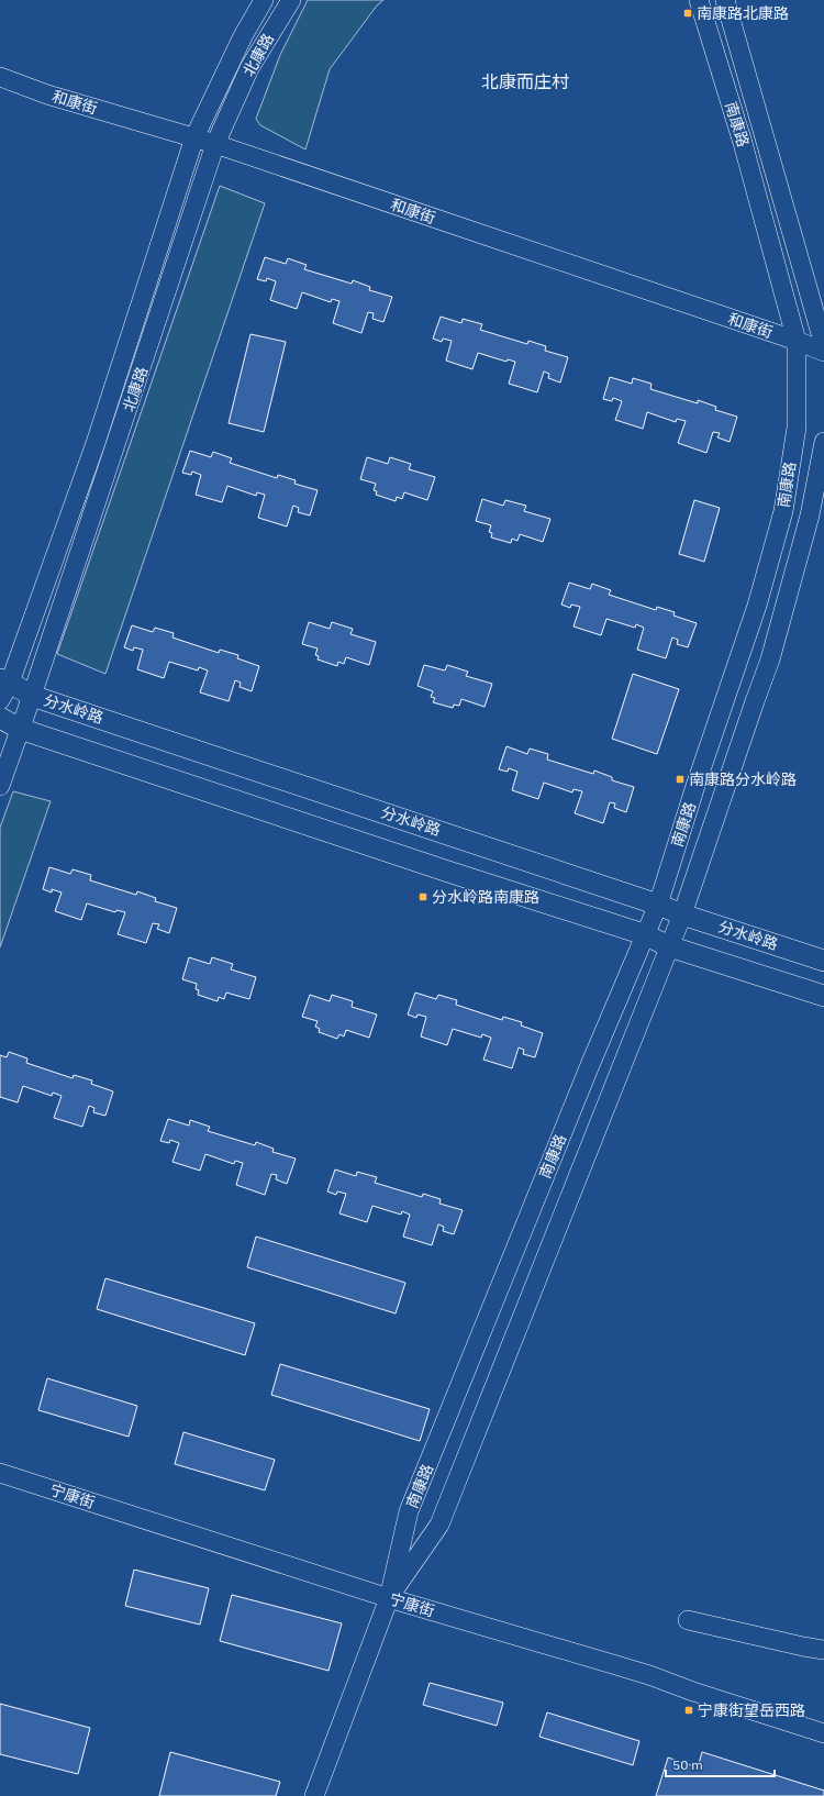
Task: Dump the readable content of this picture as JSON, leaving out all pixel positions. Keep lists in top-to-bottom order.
{
  "streets": {
    "main road": ["分水岭路"],
    "street": [
      "北康路",
      "和康街",
      "南康路",
      "宁康街"
    ]
  },
  "crossings": [
    ["北康路", "和康街"],
    ["北康路", "分水岭路"],
    ["和康街", "南康路"],
    ["南康路", "分水岭路"],
    ["南康路", "宁康街"]
  ],
  "districts": ["北康而庄村"],
  "places": {
    "transit": [
      "南康路北康路",
      "南康路分水岭路",
      "分水岭路南康路",
      "宁康街望岳西路"
    ]
  },
  "scale_bar": "50 m"
}
